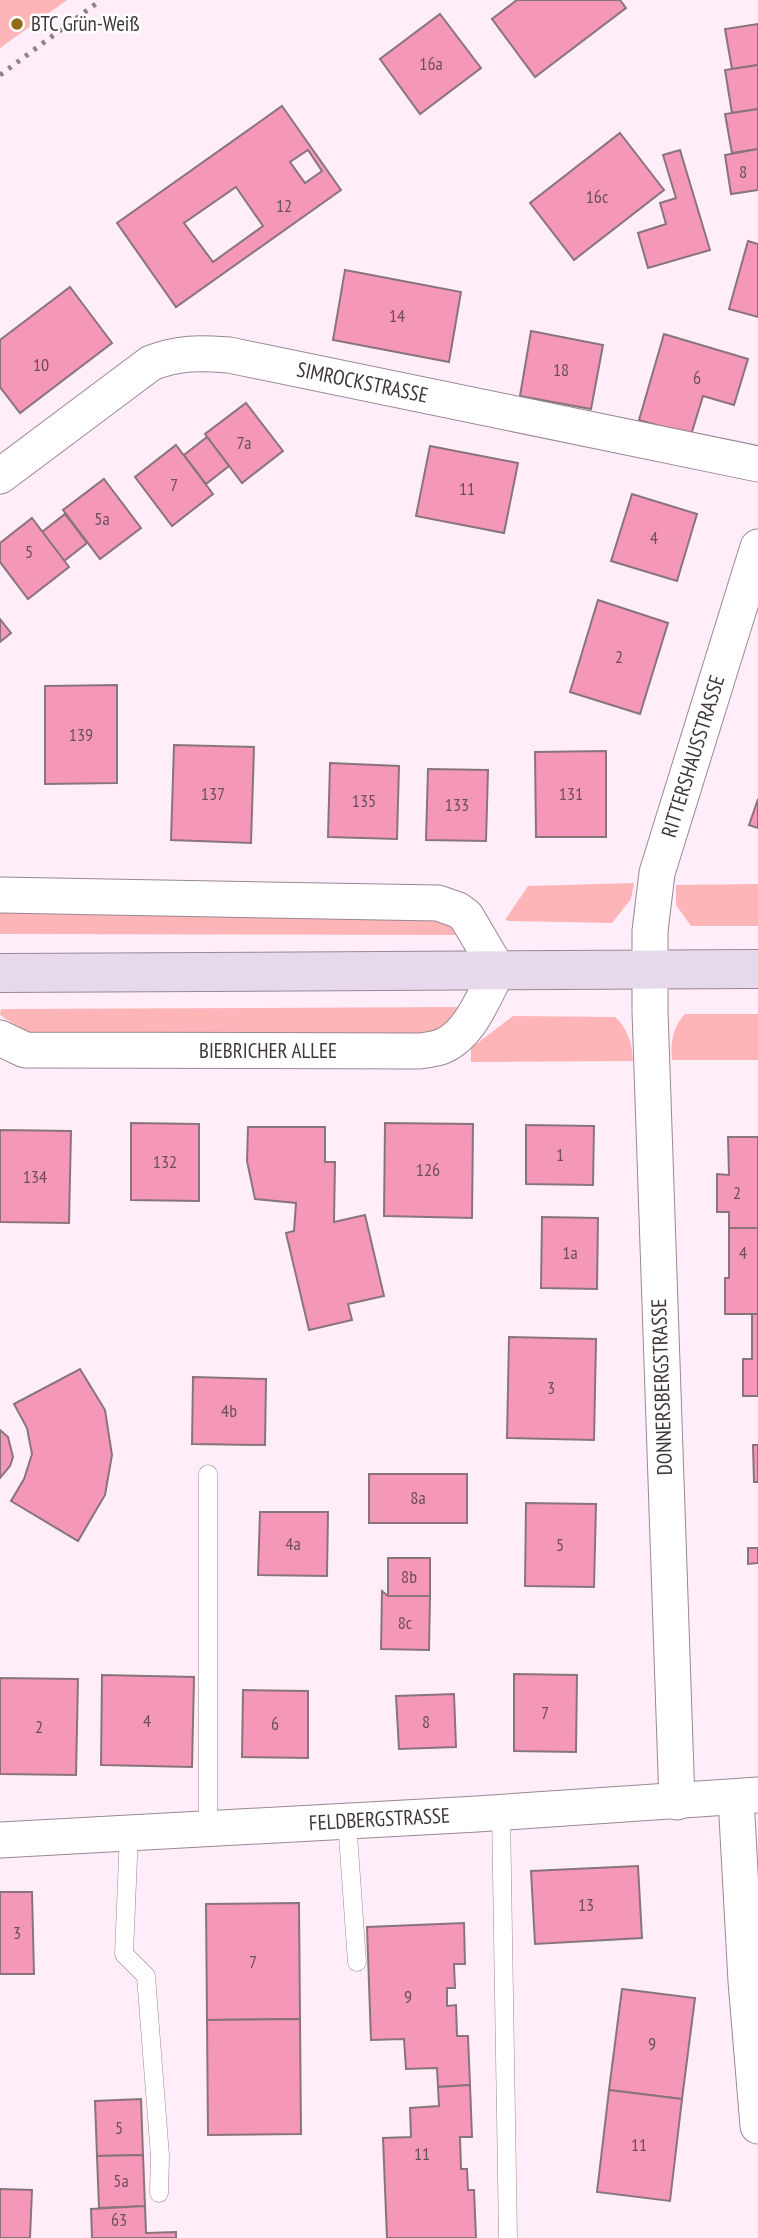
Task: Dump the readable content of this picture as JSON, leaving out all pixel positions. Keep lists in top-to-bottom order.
{
  "streets": {
    "street": [
      "SIMROCKSTRASSE",
      "RITTERSHAUSSTRASSE",
      "BIEBRICHER ALLEE",
      "DONNERSBERGSTRASSE",
      "FELDBERGSTRASSE"
    ]
  },
  "crossings": [
    ["RITTERSHAUSSTRASSE", "DONNERSBERGSTRASSE"],
    ["DONNERSBERGSTRASSE", "FELDBERGSTRASSE"]
  ],
  "places": ["BTC Grün-Weiß"],
  "house_numbers": [
    "16a",
    "8",
    "16c",
    "12",
    "14",
    "10",
    "18",
    "6",
    "7a",
    "7",
    "11",
    "5a",
    "4",
    "5",
    "2",
    "139",
    "137",
    "131",
    "135",
    "133",
    "1",
    "132",
    "126",
    "134",
    "2",
    "1a",
    "4",
    "3",
    "4b",
    "8a",
    "4a",
    "5",
    "8b",
    "8c",
    "7",
    "4",
    "8",
    "6",
    "2",
    "13",
    "3",
    "7",
    "9",
    "9",
    "5",
    "11",
    "11",
    "5a",
    "63"
  ]
}
